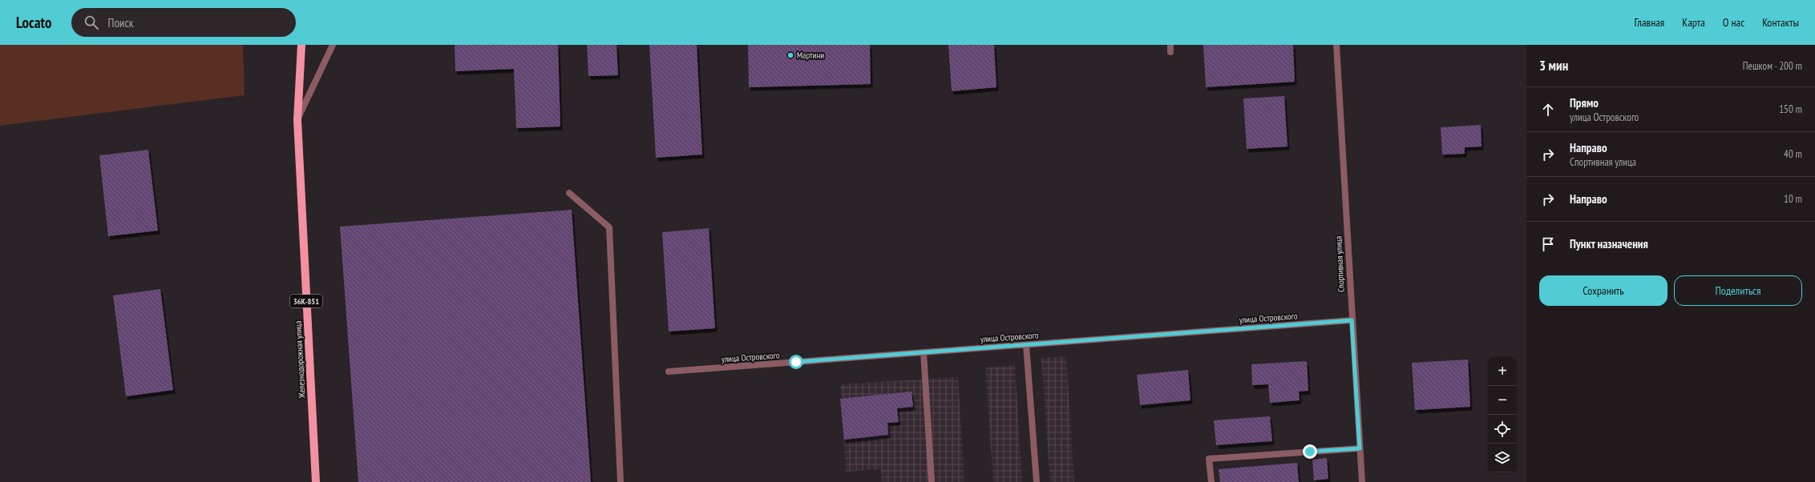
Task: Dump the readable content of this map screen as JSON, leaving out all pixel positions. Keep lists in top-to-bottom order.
{
  "streets": {
    "main road": ["36К-851", "Железнодорожная улица"],
    "street": ["Спортивная улица", "улица Островского"]
  },
  "crossings": [
    ["Спортивная улица", "улица Островского"],
    ["36К-851", "Железнодорожная улица"]
  ],
  "places": ["Мартини"],
  "page": {
    "header": "Locato",
    "search": "Поиск",
    "nav": [
      "Главная",
      "Карта",
      "О нас",
      "Контакты"
    ],
    "heading": ["3 мин", "Пешком · 200 m"],
    "list": [
      ["Прямо", "улица Островского", "150 m"],
      ["Направо", "Спортивная улица", "40 m"],
      ["Направо", "10 m"],
      "Пункт назначения"
    ],
    "buttons": ["Сохранить", "Поделиться"],
    "map_buttons": ["+", "−"]
  }
}
